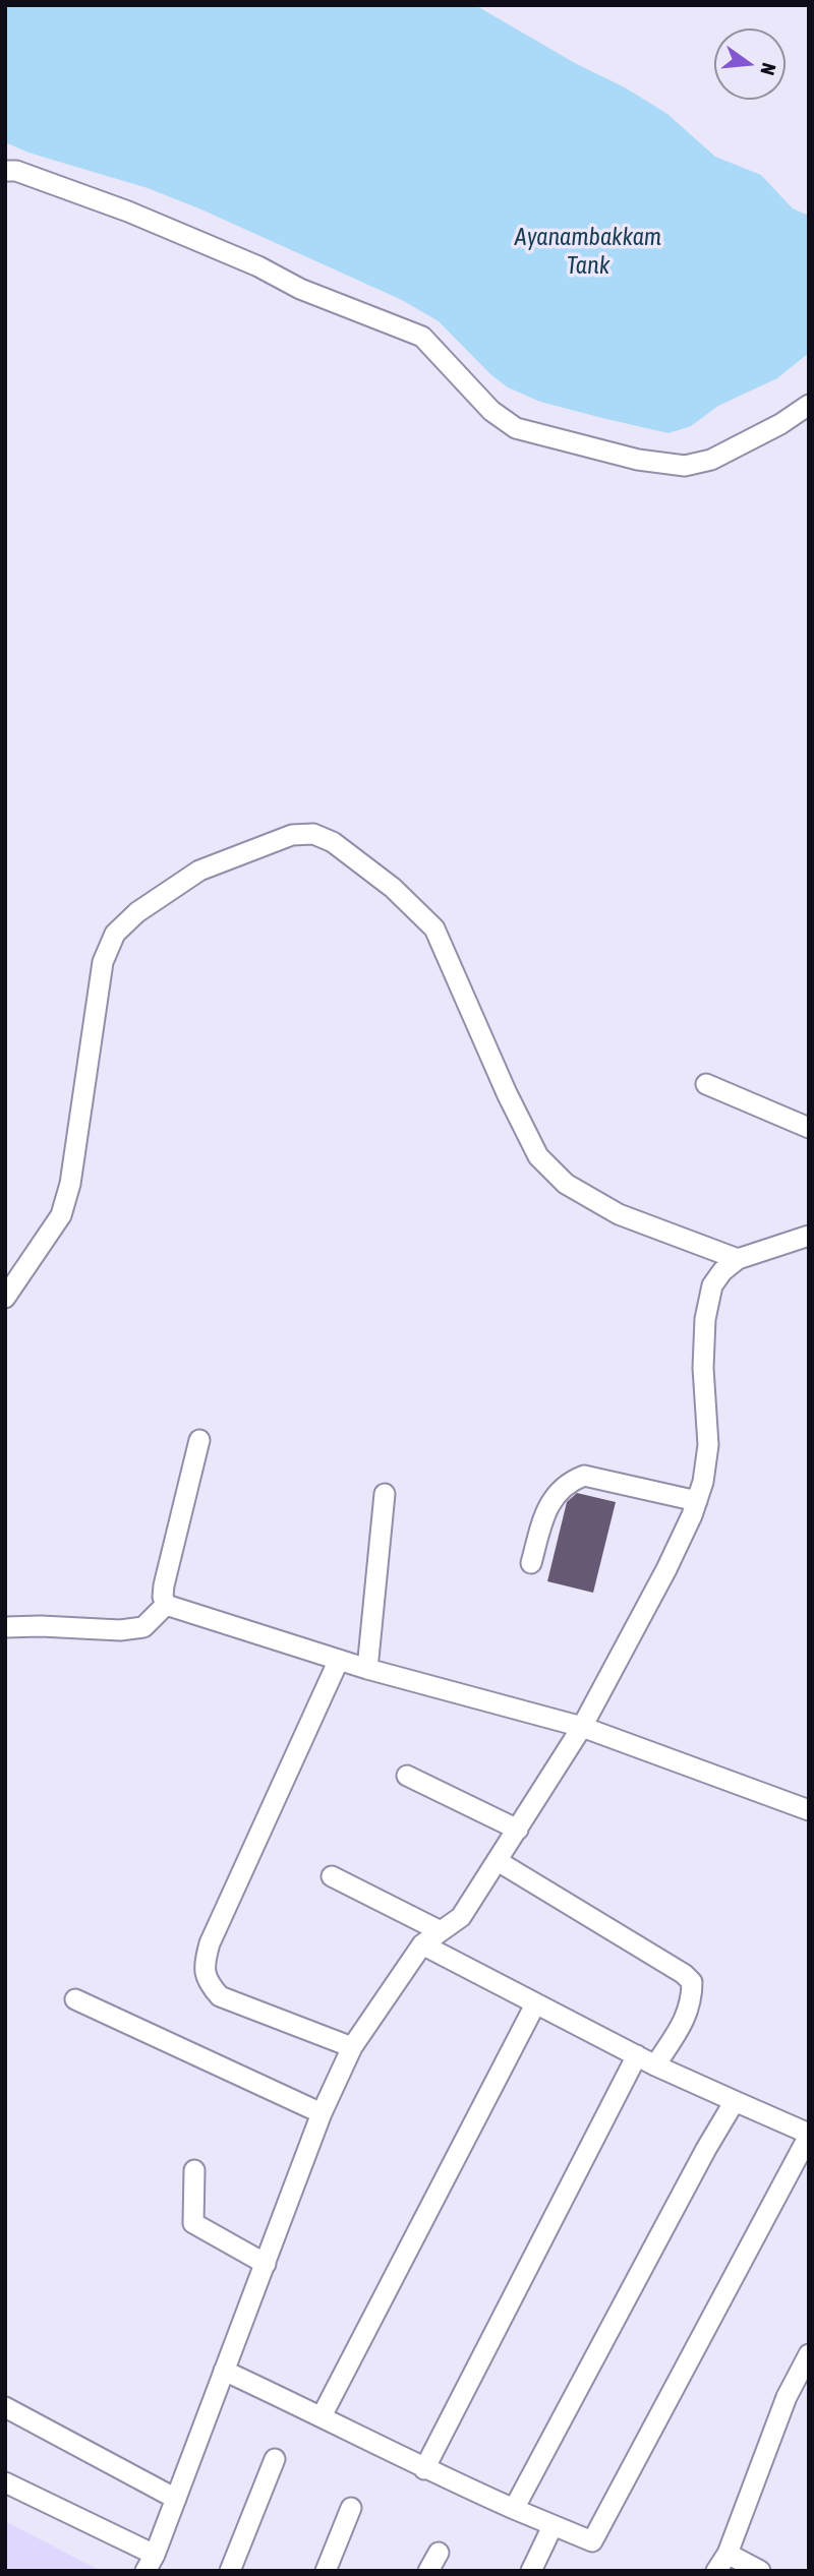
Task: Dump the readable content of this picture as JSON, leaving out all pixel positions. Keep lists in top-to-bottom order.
{
  "water": ["Ayanambakkam Tank"],
  "north": "right"
}
